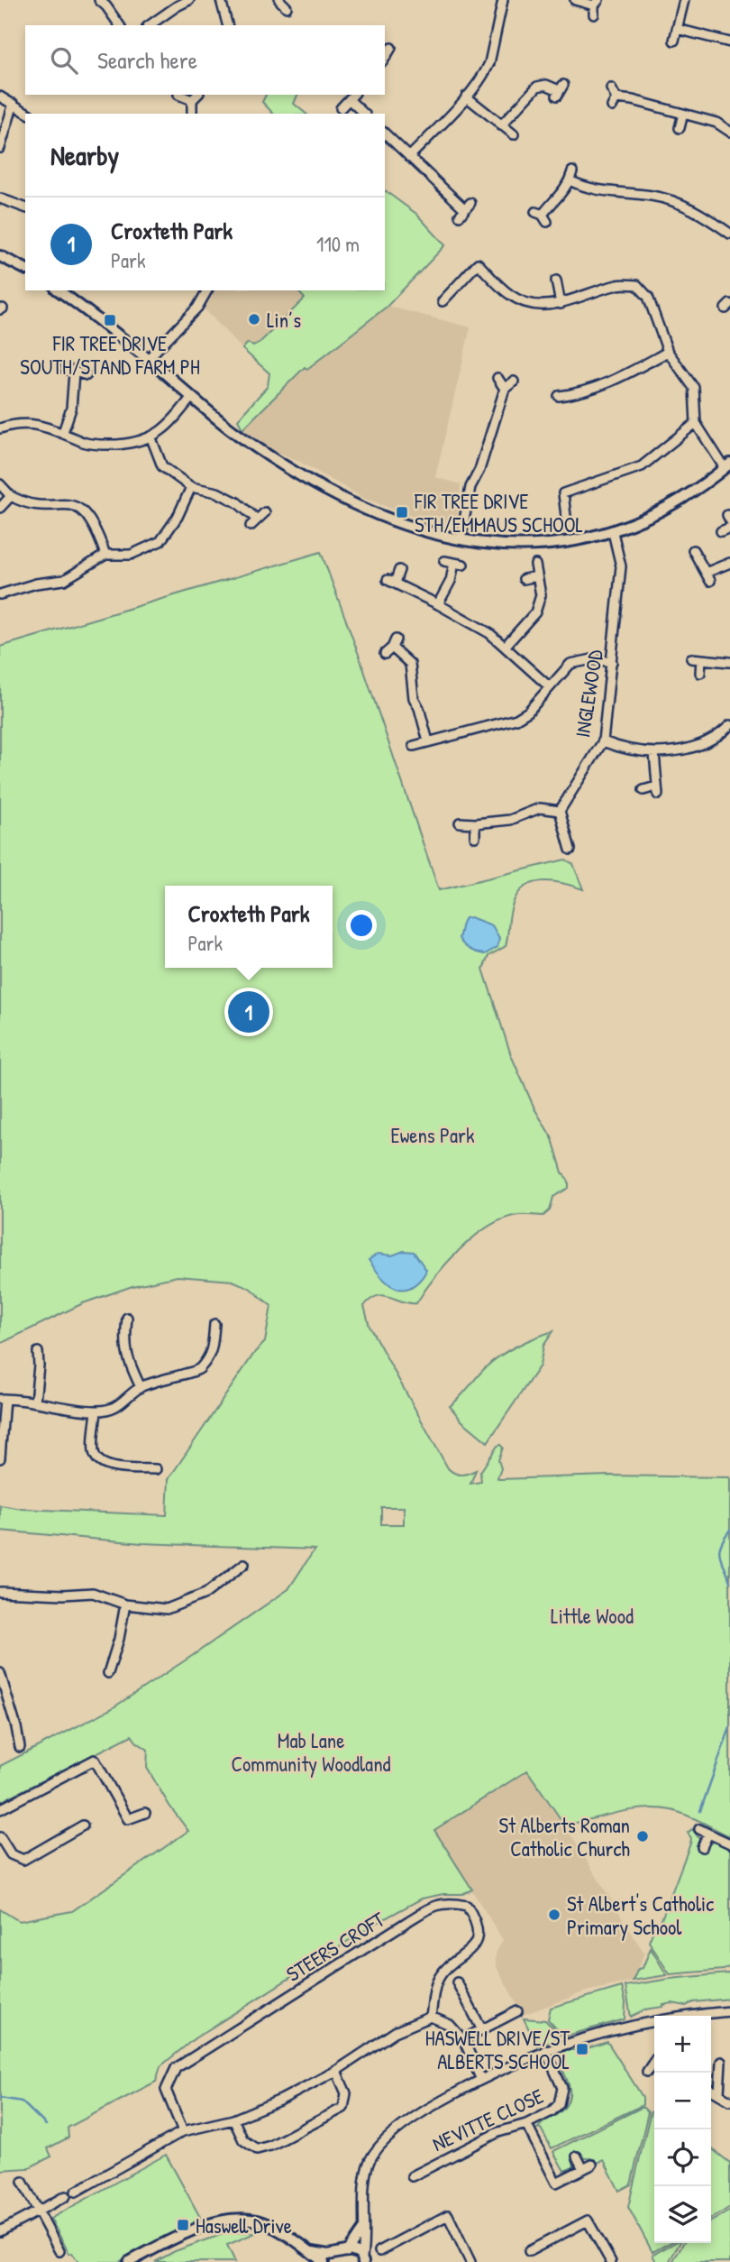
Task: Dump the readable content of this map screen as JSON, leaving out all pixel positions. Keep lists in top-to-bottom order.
{
  "streets": {
    "street": ["INGLEWOOD", "STEERS CROFT", "NEVITTE CLOSE"]
  },
  "parks": ["Ewens Park", "Little Wood", "Mab Lane Community Woodland"],
  "places": {
    "other": ["Lin’s", "St Alberts Roman Catholic Church", "St Albert's Catholic Primary School"],
    "transit": [
      "FIR TREE DRIVE SOUTH/STAND FARM PH",
      "FIR TREE DRIVE STH/EMMAUS SCHOOL",
      "HASWELL DRIVE/ST ALBERTS SCHOOL",
      "Haswell Drive"
    ]
  },
  "page": {
    "search": "Search here",
    "heading": "Nearby",
    "list": [
      {
        "mark": "1",
        "name": "Croxteth Park",
        "note": "Park",
        "value": "110 m"
      }
    ],
    "popup": ["Croxteth Park", "Park"],
    "pins": "1",
    "map_buttons": ["+", "−"]
  }
}
